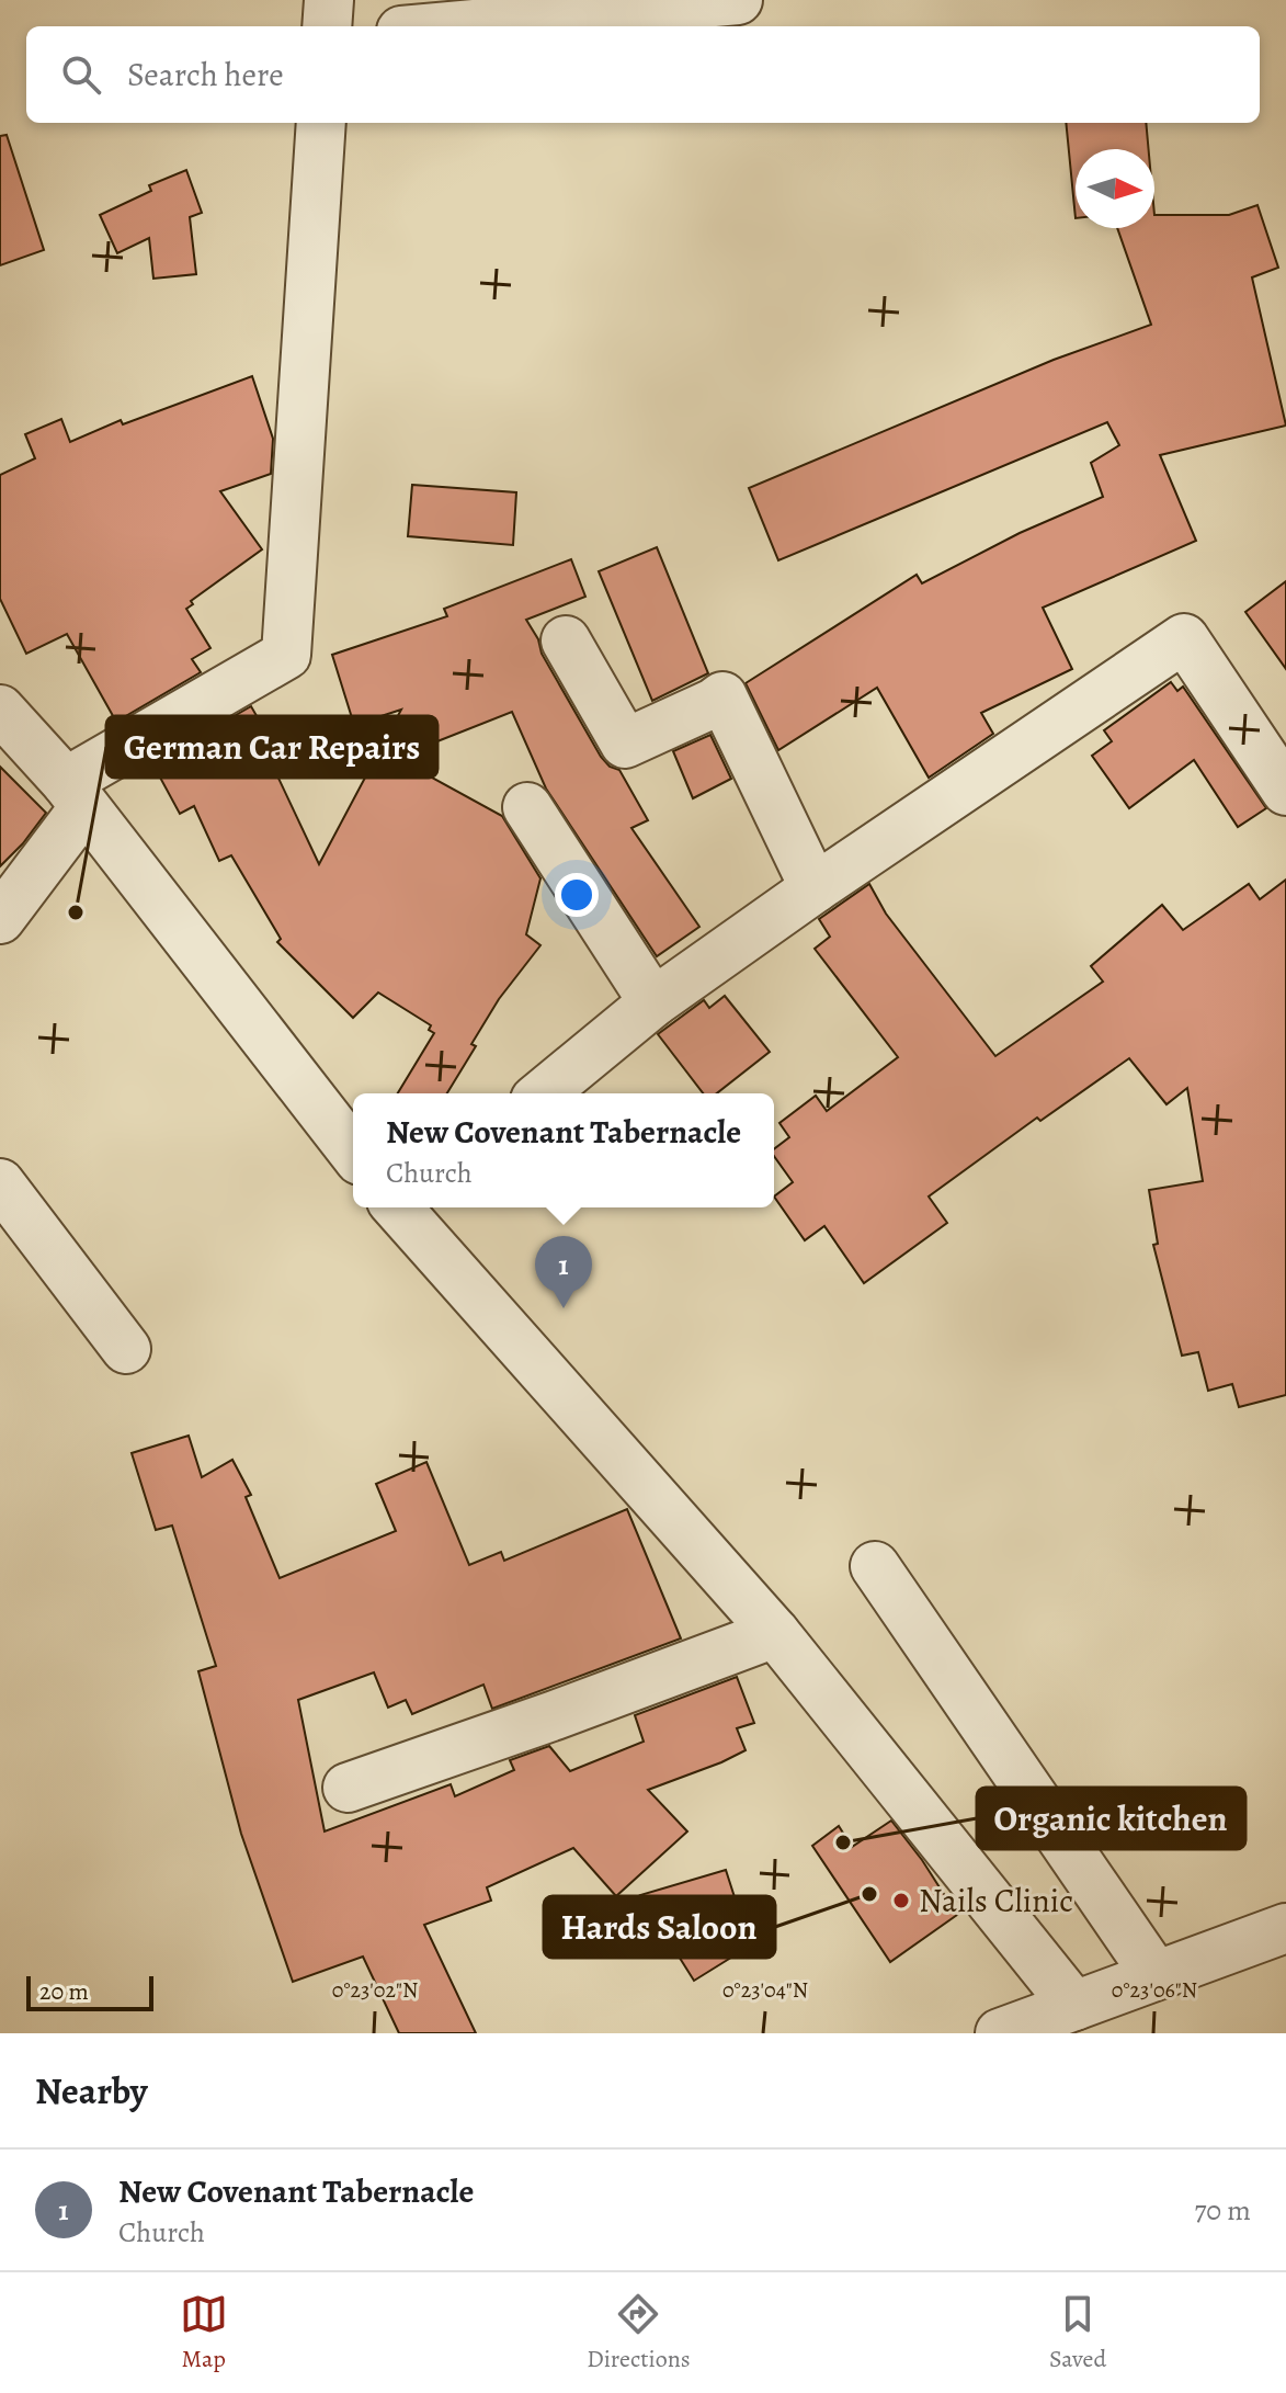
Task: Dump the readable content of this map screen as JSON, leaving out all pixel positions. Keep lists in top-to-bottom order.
{
  "places": [
    "German Car Repairs",
    "Organic kitchen",
    "Hards Saloon",
    "Nails Clinic"
  ],
  "scale_bar": "20 m",
  "north": "right",
  "page": {
    "search": "Search here",
    "popup": ["New Covenant Tabernacle", "Church"],
    "pins": "1",
    "scale": "20 m",
    "heading": "Nearby",
    "list": [
      {
        "mark": "1",
        "name": "New Covenant Tabernacle",
        "note": "Church",
        "value": "70 m"
      }
    ],
    "nav": ["Map", "Directions", "Saved"]
  },
  "coordinates": ["0°23'02\"N", "0°23'04\"N", "0°23'06\"N"]
}
